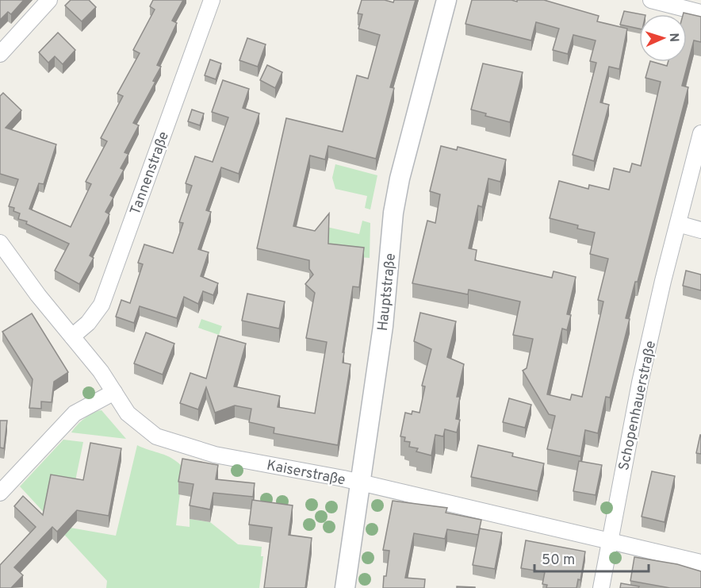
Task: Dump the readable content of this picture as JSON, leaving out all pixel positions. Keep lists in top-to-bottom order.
{
  "streets": {
    "street": [
      "Tannenstraße",
      "Hauptstraße",
      "Schopenhauerstraße",
      "Kaiserstraße"
    ]
  },
  "crossings": [
    ["Tannenstraße", "Kaiserstraße"],
    ["Hauptstraße", "Kaiserstraße"],
    ["Schopenhauerstraße", "Kaiserstraße"]
  ],
  "scale_bar": "50 m",
  "north": "right"
}
